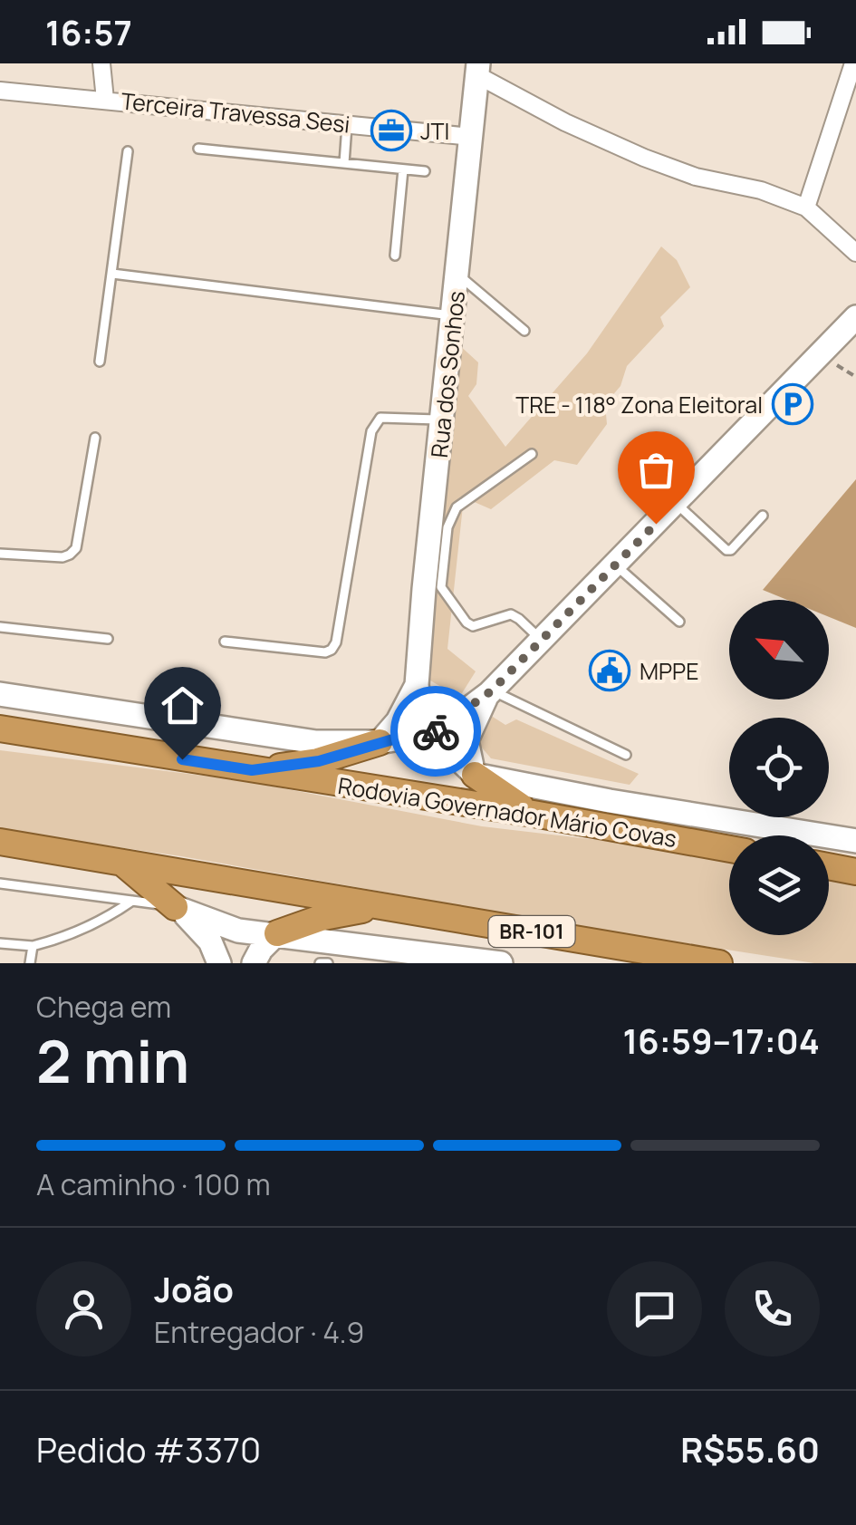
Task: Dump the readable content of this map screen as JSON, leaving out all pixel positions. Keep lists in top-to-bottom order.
{
  "streets": {
    "highway": ["Rodovia Governador Mário Covas", "BR-101"],
    "main road": ["Rua dos Sonhos"],
    "street": ["Terceira Travessa Sesi"]
  },
  "crossings": [
    ["Terceira Travessa Sesi", "Rua dos Sonhos"]
  ],
  "places": {
    "office": ["JTI"],
    "parking": ["TRE - 118° Zona Eleitoral"],
    "public building": ["MPPE"]
  },
  "north": "top left",
  "page": {
    "status": "16:57",
    "heading": ["2 min", "Chega em", "16:59–17:04"],
    "panel": [
      "João",
      "Entregador · 4.9",
      "Pedido #3370",
      "R$55.60"
    ],
    "bar": "A caminho · 100 m"
  }
}
